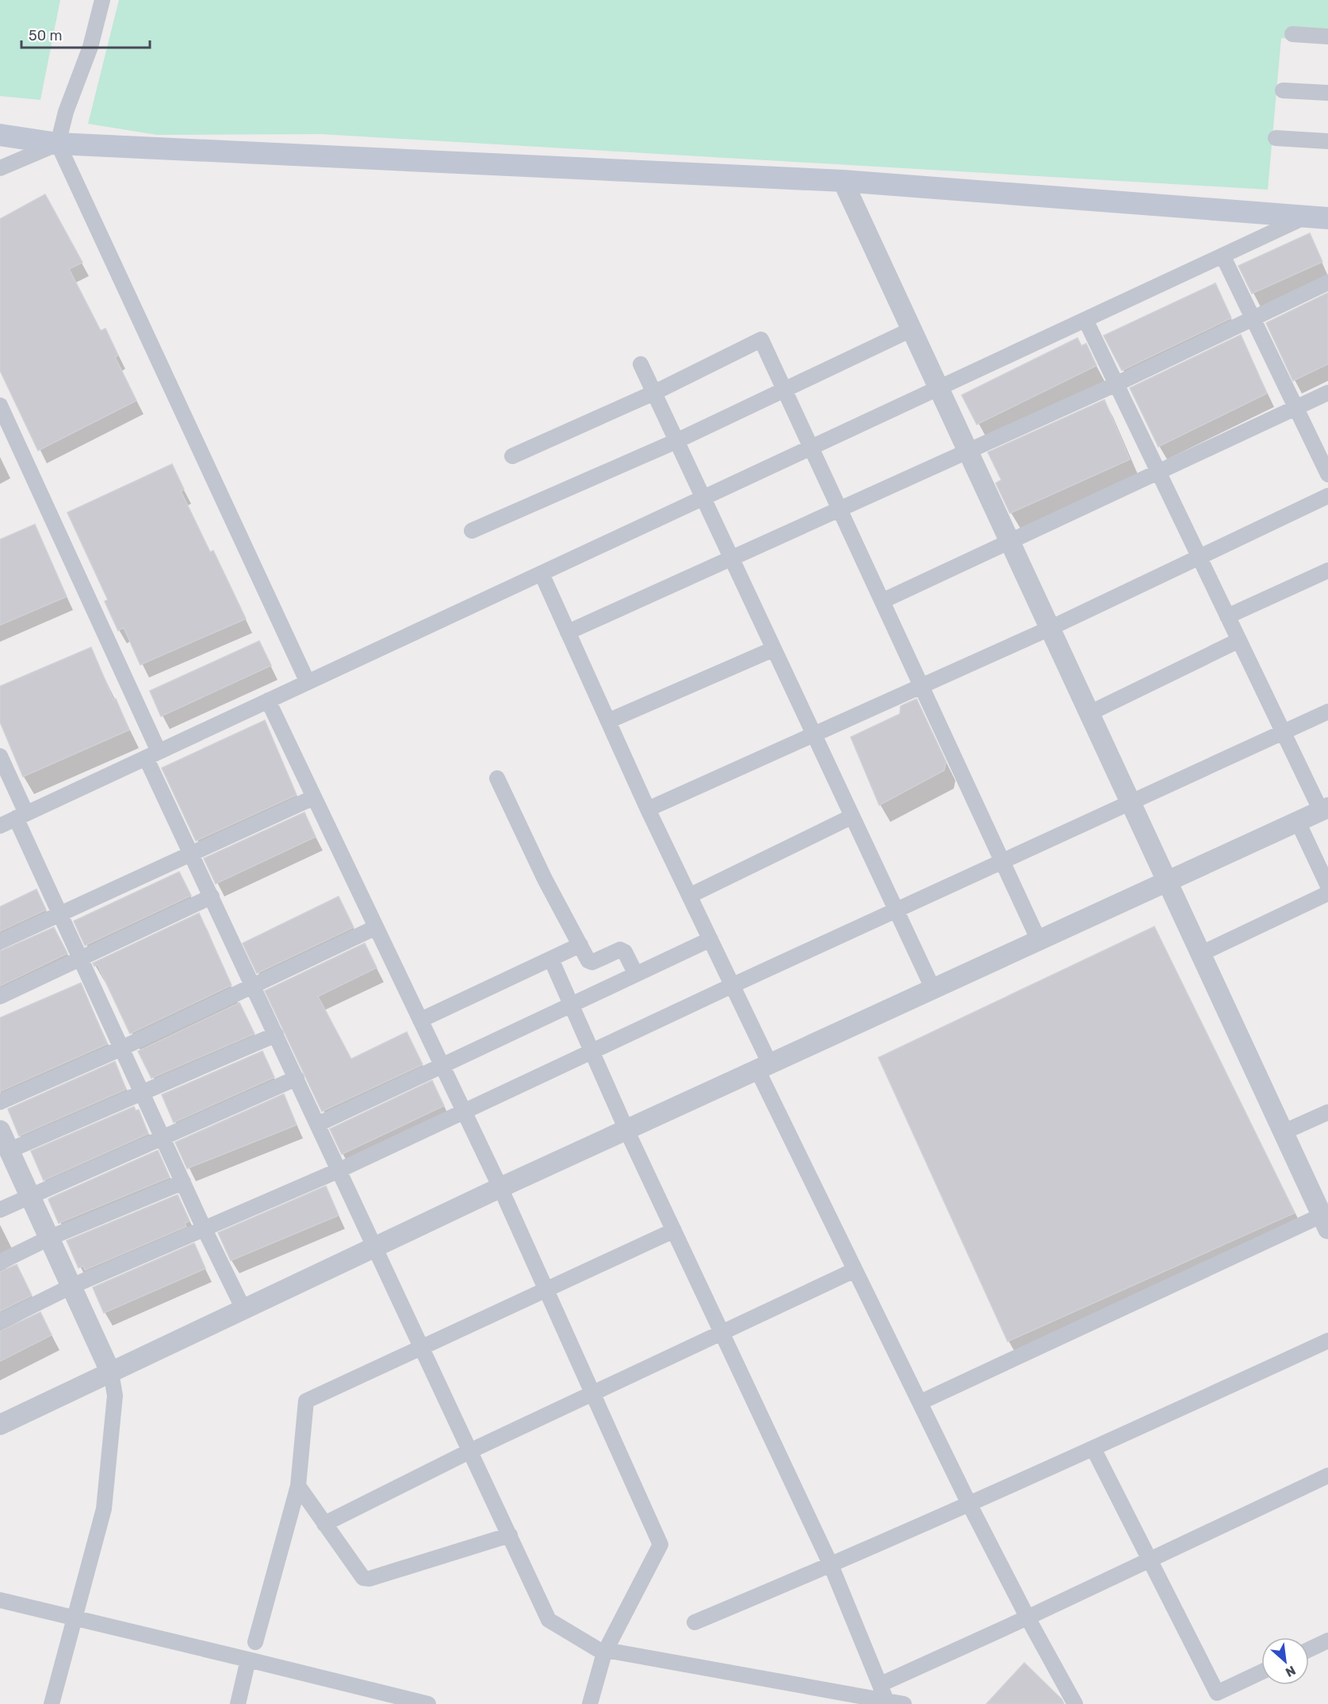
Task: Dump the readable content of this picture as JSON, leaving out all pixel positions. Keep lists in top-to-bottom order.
{
  "scale_bar": "50 m",
  "north": "bottom right"
}
